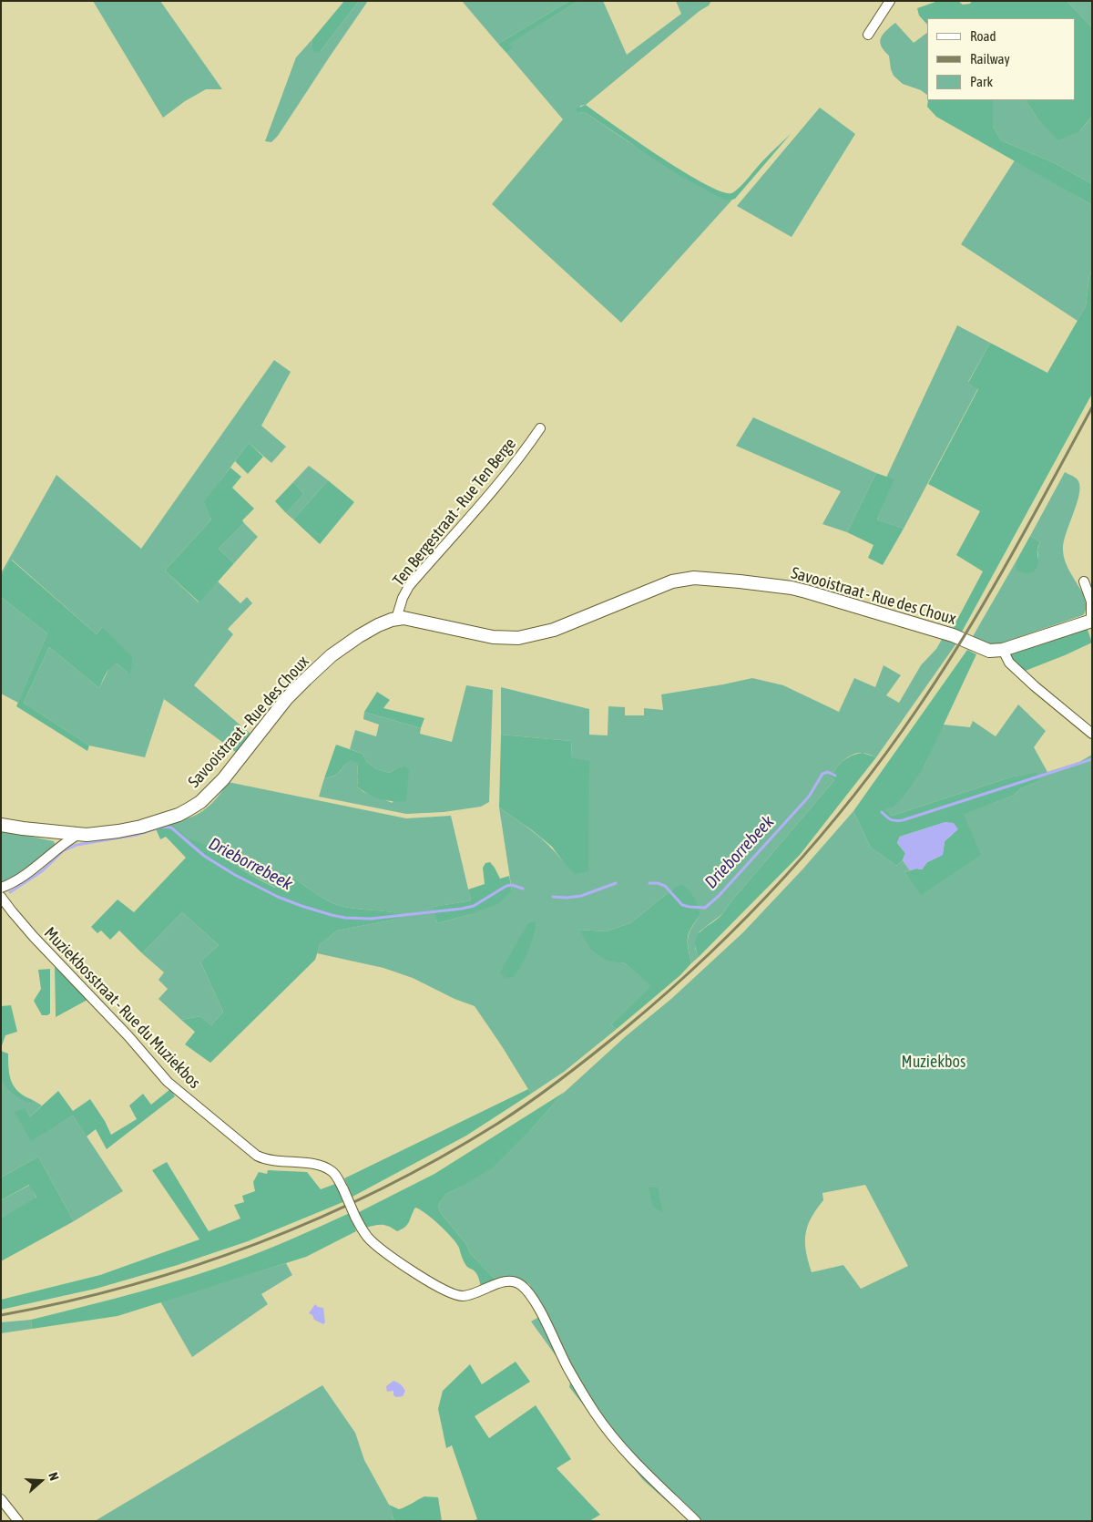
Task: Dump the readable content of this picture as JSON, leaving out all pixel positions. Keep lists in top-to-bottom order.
{
  "streets": {
    "main road": ["Savooistraat - Rue des Choux"],
    "street": ["Ten Bergestraat - Rue Ten Berge", "Muziekbosstraat - Rue du Muziekbos"]
  },
  "crossings": [
    ["Ten Bergestraat - Rue Ten Berge", "Savooistraat - Rue des Choux"]
  ],
  "water": ["Drieborrebeek"],
  "parks": ["Muziekbos"],
  "legend": ["Road", "Railway", "Park"],
  "north": "right"
}
